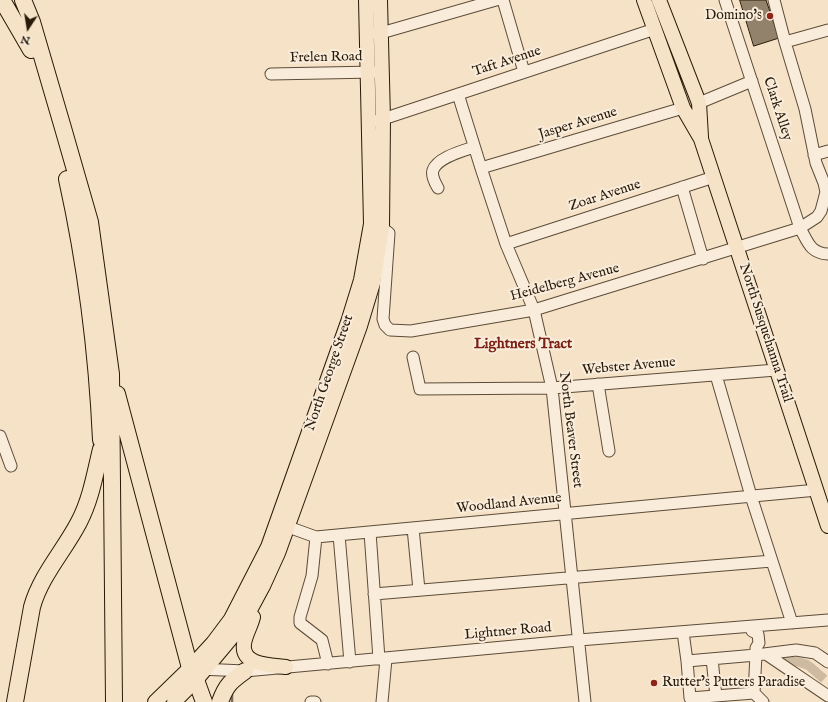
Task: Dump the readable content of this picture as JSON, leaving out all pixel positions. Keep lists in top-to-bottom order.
{
  "streets": {
    "main road": ["North Susquehanna Trail", "North George Street"],
    "street": [
      "Frelen Road",
      "Taft Avenue",
      "Clark Alley",
      "Jasper Avenue",
      "Zoar Avenue",
      "Heidelberg Avenue",
      "Webster Avenue",
      "North Beaver Street",
      "Woodland Avenue",
      "Lightner Road"
    ]
  },
  "crossings": [
    ["Frelen Road", "North George Street"],
    ["Taft Avenue", "North Susquehanna Trail"],
    ["Taft Avenue", "North George Street"],
    ["Taft Avenue", "North Beaver Street"],
    ["Clark Alley", "Heidelberg Avenue"],
    ["Jasper Avenue", "North Susquehanna Trail"],
    ["Jasper Avenue", "North Beaver Street"],
    ["Zoar Avenue", "North Susquehanna Trail"],
    ["Zoar Avenue", "North Beaver Street"],
    ["Heidelberg Avenue", "North Susquehanna Trail"],
    ["Heidelberg Avenue", "North George Street"],
    ["Heidelberg Avenue", "North Beaver Street"],
    ["North Susquehanna Trail", "Webster Avenue"],
    ["North Susquehanna Trail", "Woodland Avenue"],
    ["Webster Avenue", "North Beaver Street"],
    ["North George Street", "Woodland Avenue"],
    ["North George Street", "Lightner Road"],
    ["North Beaver Street", "Woodland Avenue"],
    ["North Beaver Street", "Lightner Road"]
  ],
  "districts": ["Lightners Tract"],
  "places": ["Domino's", "Rutter’s Putters Paradise"],
  "north": "bottom"
}
